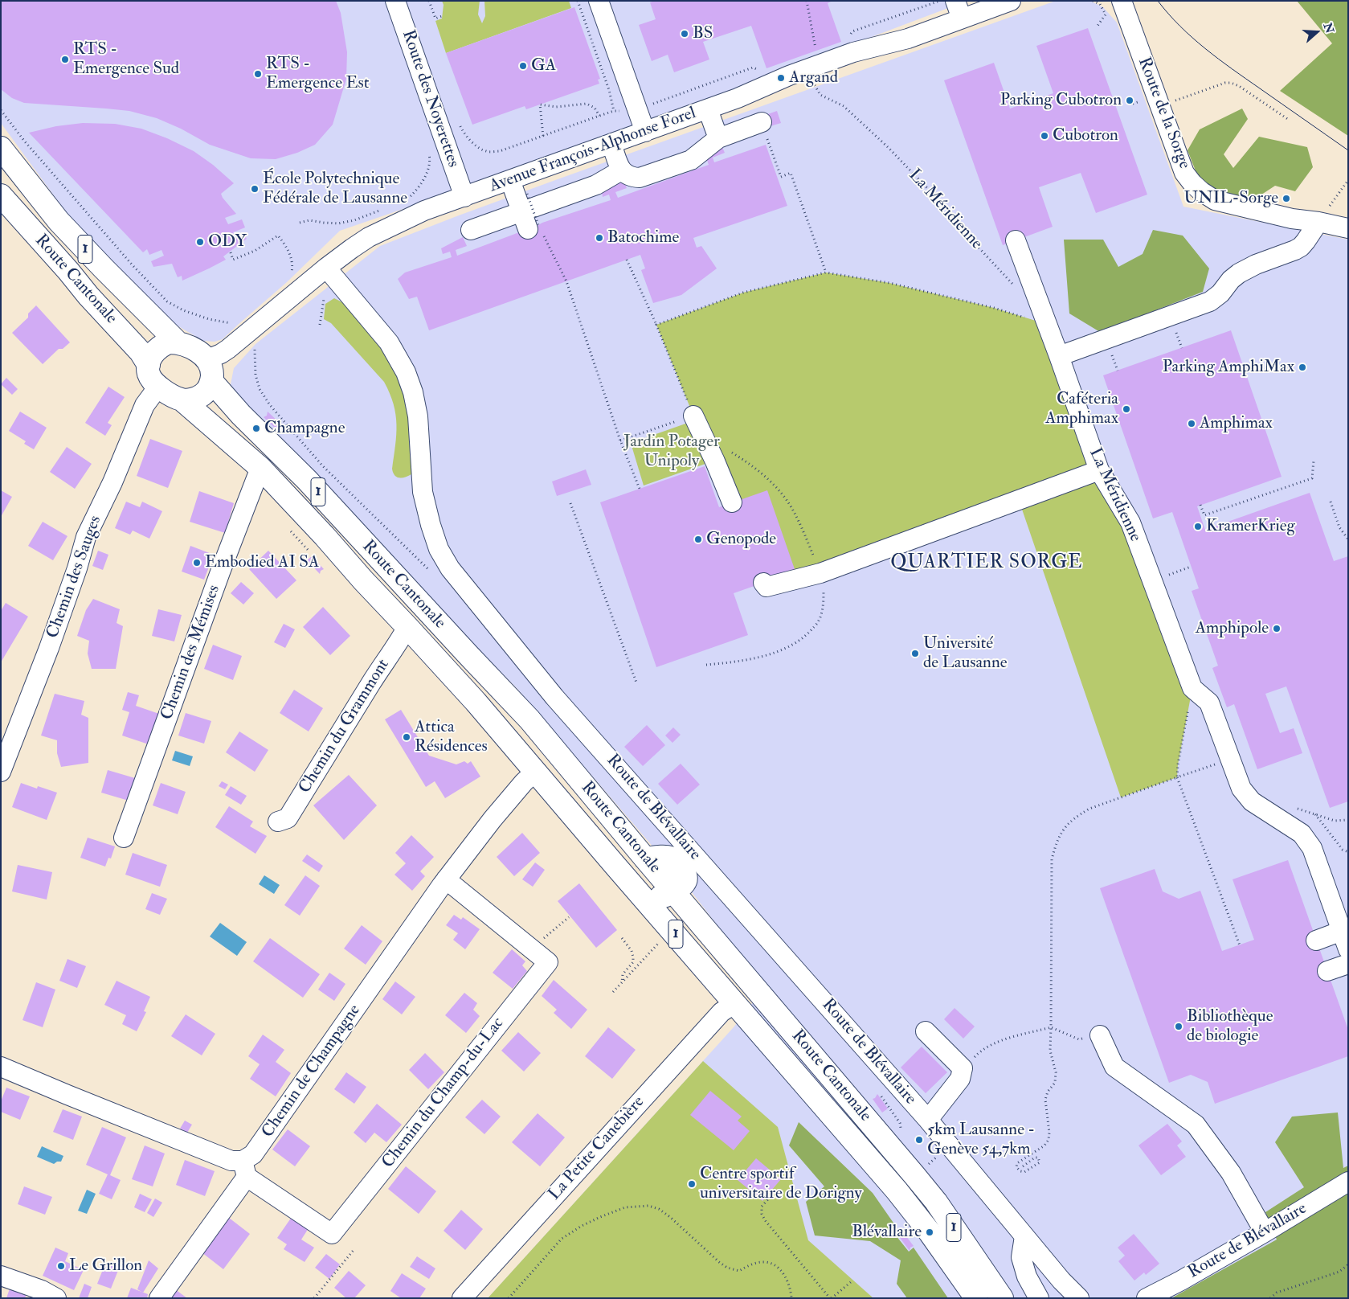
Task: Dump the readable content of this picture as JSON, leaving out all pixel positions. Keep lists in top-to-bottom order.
{
  "streets": {
    "main road": ["1", "Route Cantonale"],
    "street": [
      "Route des Noyerettes",
      "Route de la Sorge",
      "Avenue François-Alphonse Forel",
      "La Méridienne",
      "Chemin des Sauges",
      "Chemin des Mémises",
      "Chemin du Grammont",
      "Route de Blévallaire",
      "Chemin de Champagne",
      "Chemin du Champ-du-Lac",
      "La Petite Canebière"
    ]
  },
  "crossings": [
    ["Route des Noyerettes", "Avenue François-Alphonse Forel"],
    ["Avenue François-Alphonse Forel", "Route Cantonale"],
    ["Avenue François-Alphonse Forel", "Chemin des Sauges"],
    ["Avenue François-Alphonse Forel", "Route de Blévallaire"],
    ["Route Cantonale", "Chemin des Sauges"],
    ["Route Cantonale", "Chemin des Mémises"],
    ["Route Cantonale", "Chemin du Grammont"],
    ["Route Cantonale", "Chemin de Champagne"],
    ["Route Cantonale", "La Petite Canebière"],
    ["Chemin de Champagne", "Chemin du Champ-du-Lac"]
  ],
  "districts": ["QUARTIER SORGE"],
  "parks": ["Jardin Potager Unipoly"],
  "places": [
    "BS",
    "RTS - Emergence Sud",
    "GA",
    "RTS - Emergence Est",
    "Argand",
    "Parking Cubotron",
    "Cubotron",
    "École Polytechnique Fédérale de Lausanne",
    "UNIL-Sorge",
    "Batochime",
    "ODY",
    "Parking AmphiMax",
    "Caféteria Amphimax",
    "Amphimax",
    "Champagne",
    "KramerKrieg",
    "Genopode",
    "Embodied AI SA",
    "Amphipole",
    "Université de Lausanne",
    "Attica Résidences",
    "Bibliothèque de biologie",
    "5km Lausanne - Genève 54,7km",
    "Centre sportif universitaire de Dorigny",
    "Blévallaire",
    "Le Grillon"
  ],
  "north": "right"
}
